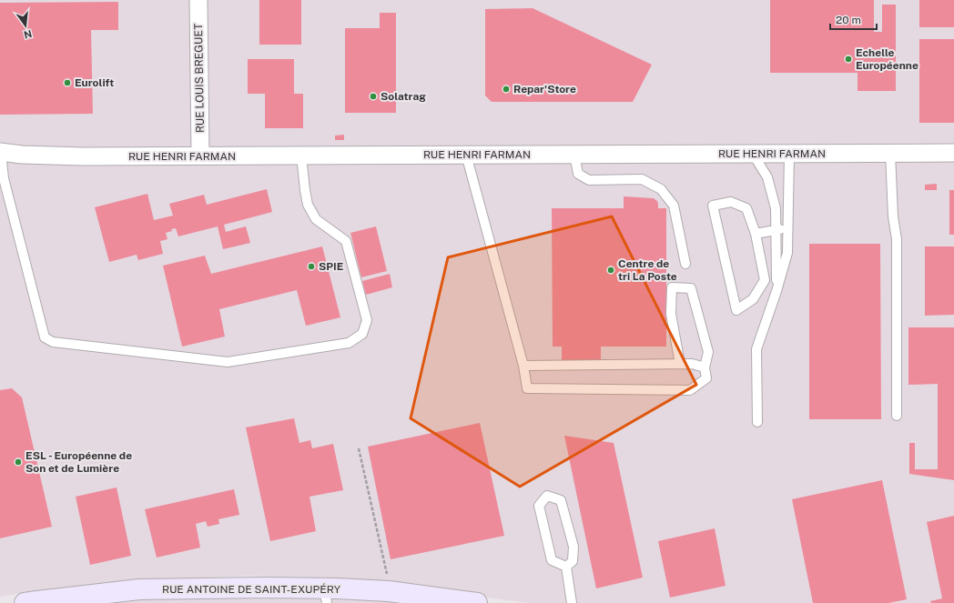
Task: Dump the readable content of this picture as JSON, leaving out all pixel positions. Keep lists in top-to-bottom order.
{
  "streets": {
    "street": ["RUE LOUIS BREGUET", "RUE HENRI FARMAN", "RUE ANTOINE DE SAINT-EXUPÉRY"]
  },
  "crossings": [
    ["RUE LOUIS BREGUET", "RUE HENRI FARMAN"]
  ],
  "places": [
    "Echelle Européenne",
    "Eurolift",
    "Repar'Store",
    "Solatrag",
    "SPIE",
    "Centre de tri La Poste",
    "ESL - Européenne de Son et de Lumière"
  ],
  "scale_bar": "20 m",
  "north": "bottom"
}
